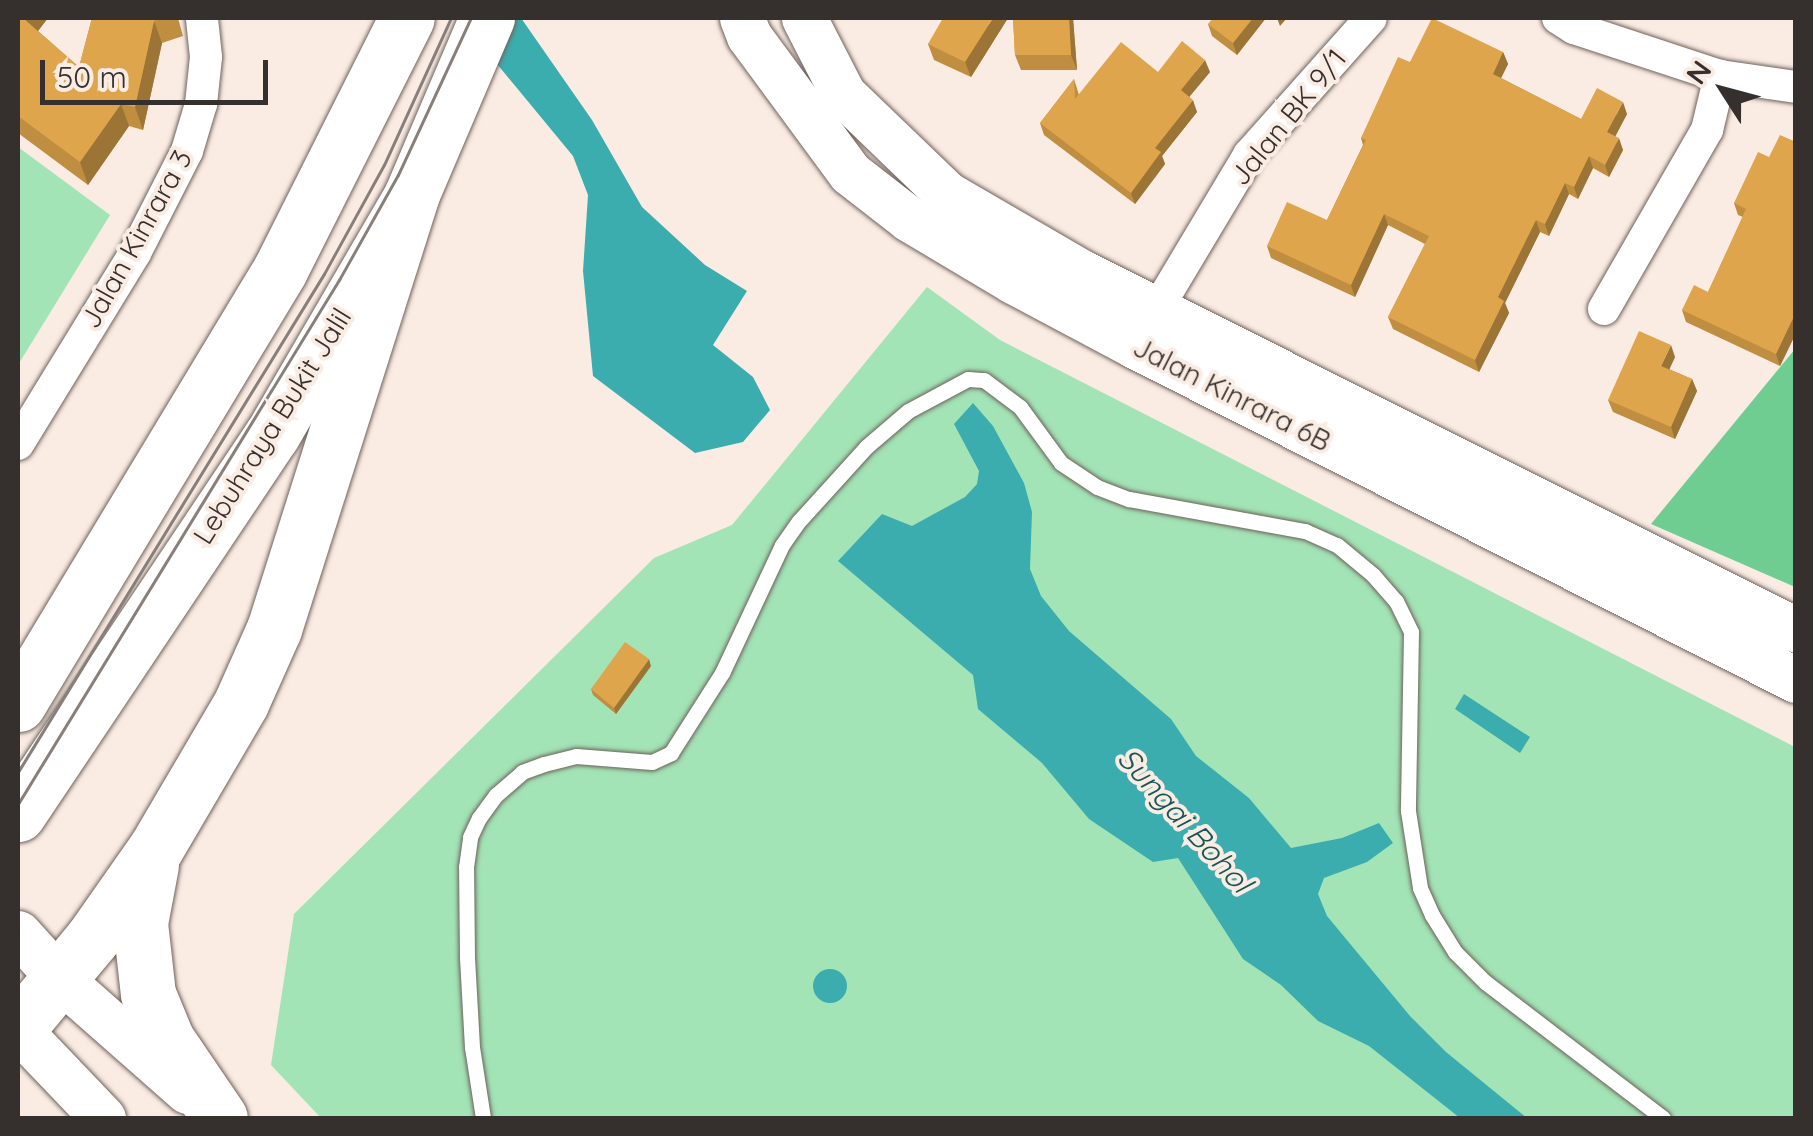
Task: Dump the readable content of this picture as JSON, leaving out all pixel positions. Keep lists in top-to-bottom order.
{
  "streets": {
    "highway": ["Lebuhraya Bukit Jalil"],
    "street": ["Jalan BK 9/1", "Jalan Kinrara 3", "Jalan Kinrara 6B"]
  },
  "crossings": [
    ["Jalan BK 9/1", "Jalan Kinrara 6B"]
  ],
  "water": ["Sungai Bohol"],
  "scale_bar": "50 m",
  "north": "top left"
}
